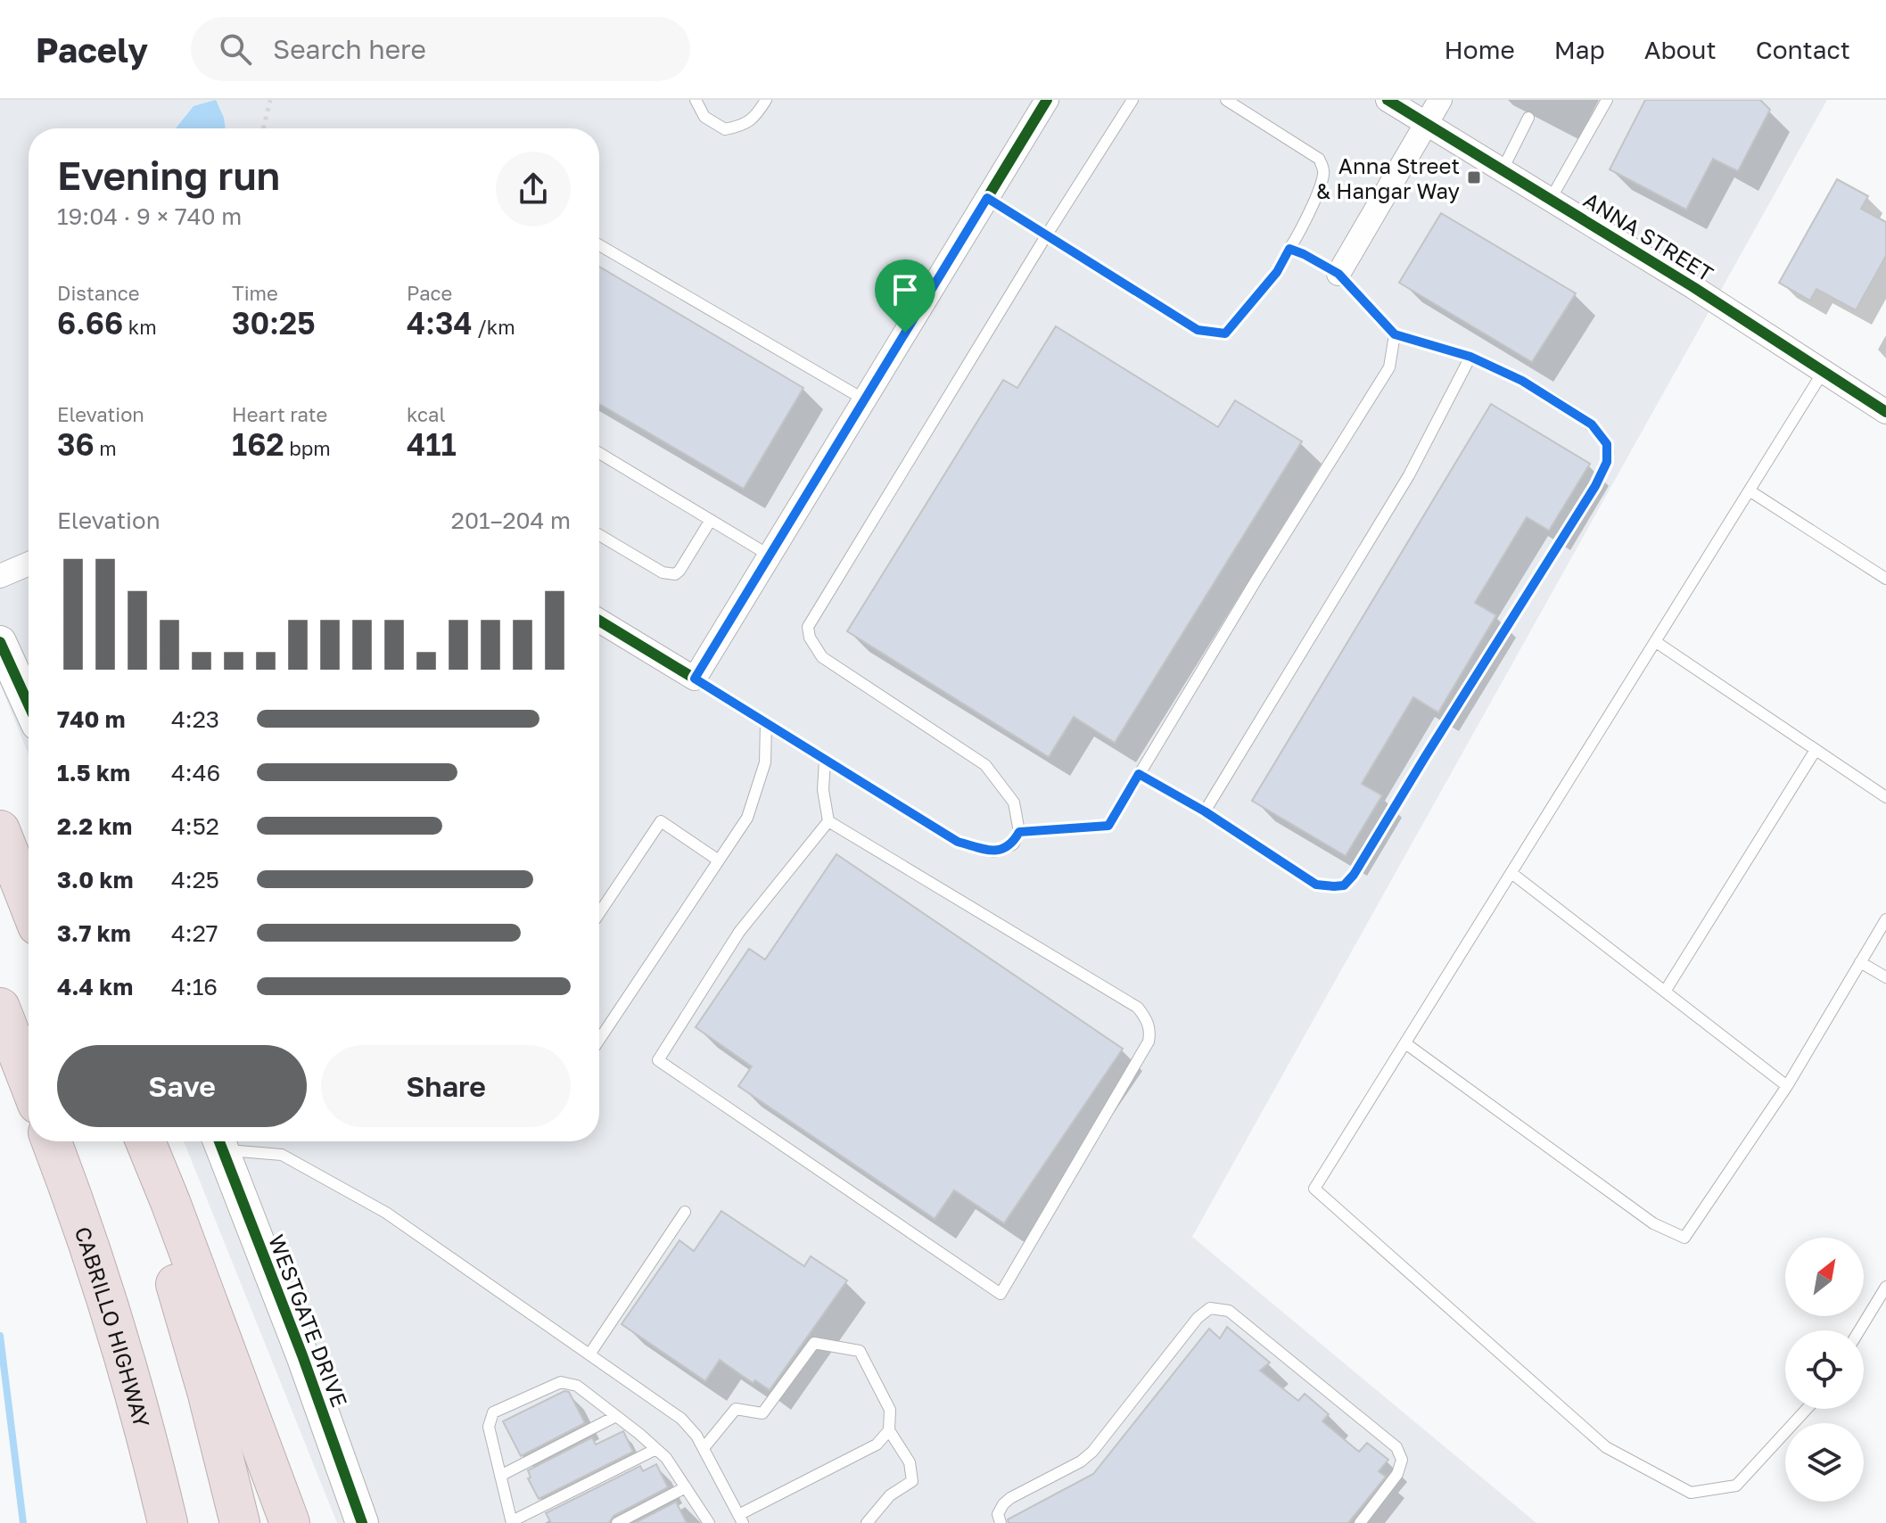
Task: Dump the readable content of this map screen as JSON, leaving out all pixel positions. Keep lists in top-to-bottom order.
{
  "streets": {
    "highway": ["CABRILLO HIGHWAY"],
    "street": ["ANNA STREET", "WESTGATE DRIVE"]
  },
  "places": {
    "transit": ["Anna Street & Hangar Way"]
  },
  "north": "top right",
  "page": {
    "header": "Pacely",
    "search": "Search here",
    "nav": [
      "Home",
      "Map",
      "About",
      "Contact"
    ],
    "heading": ["Evening run", "19:04 · 9 × 740 m"],
    "stats": [
      ["Distance", "6.66 km"],
      ["Time", "30:25"],
      ["Pace", "4:34 /km"],
      ["Elevation", "36 m"],
      ["Heart rate", "162 bpm"],
      ["kcal", "411"]
    ],
    "chart": ["Elevation", "201–204 m"],
    "list": [
      {
        "name": "740 m",
        "note": "4:23"
      },
      {
        "name": "1.5 km",
        "note": "4:46"
      },
      {
        "name": "2.2 km",
        "note": "4:52"
      },
      {
        "name": "3.0 km",
        "note": "4:25"
      },
      {
        "name": "3.7 km",
        "note": "4:27"
      },
      {
        "name": "4.4 km",
        "note": "4:16"
      }
    ],
    "buttons": ["Save", "Share"]
  }
}
